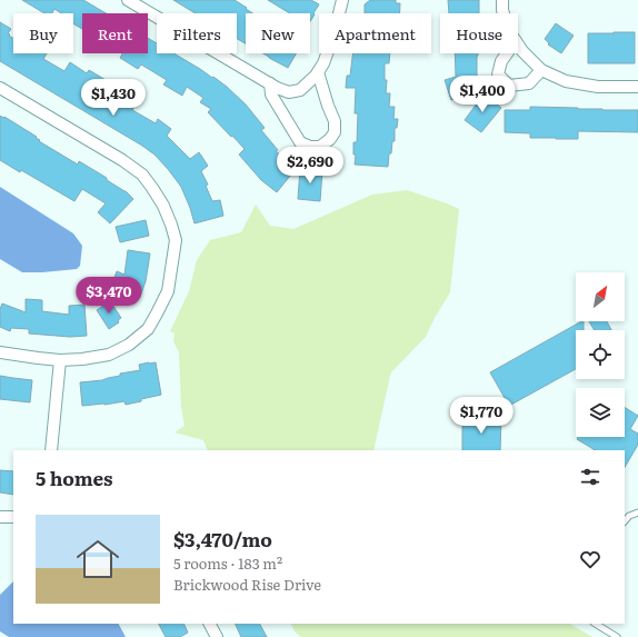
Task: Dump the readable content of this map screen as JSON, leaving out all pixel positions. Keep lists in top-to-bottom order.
{
  "north": "top right",
  "page": {
    "chip": [
      "Buy",
      "Rent",
      "Filters",
      "New",
      "Apartment",
      "House"
    ],
    "price": [
      "$1,400",
      "$1,430",
      "$2,690",
      "$3,470",
      "$1,770"
    ],
    "heading": "5 homes",
    "list": [
      {
        "name": "$3,470/mo",
        "note": "5 rooms · 183 m² · Brickwood Rise Drive"
      }
    ]
  }
}
